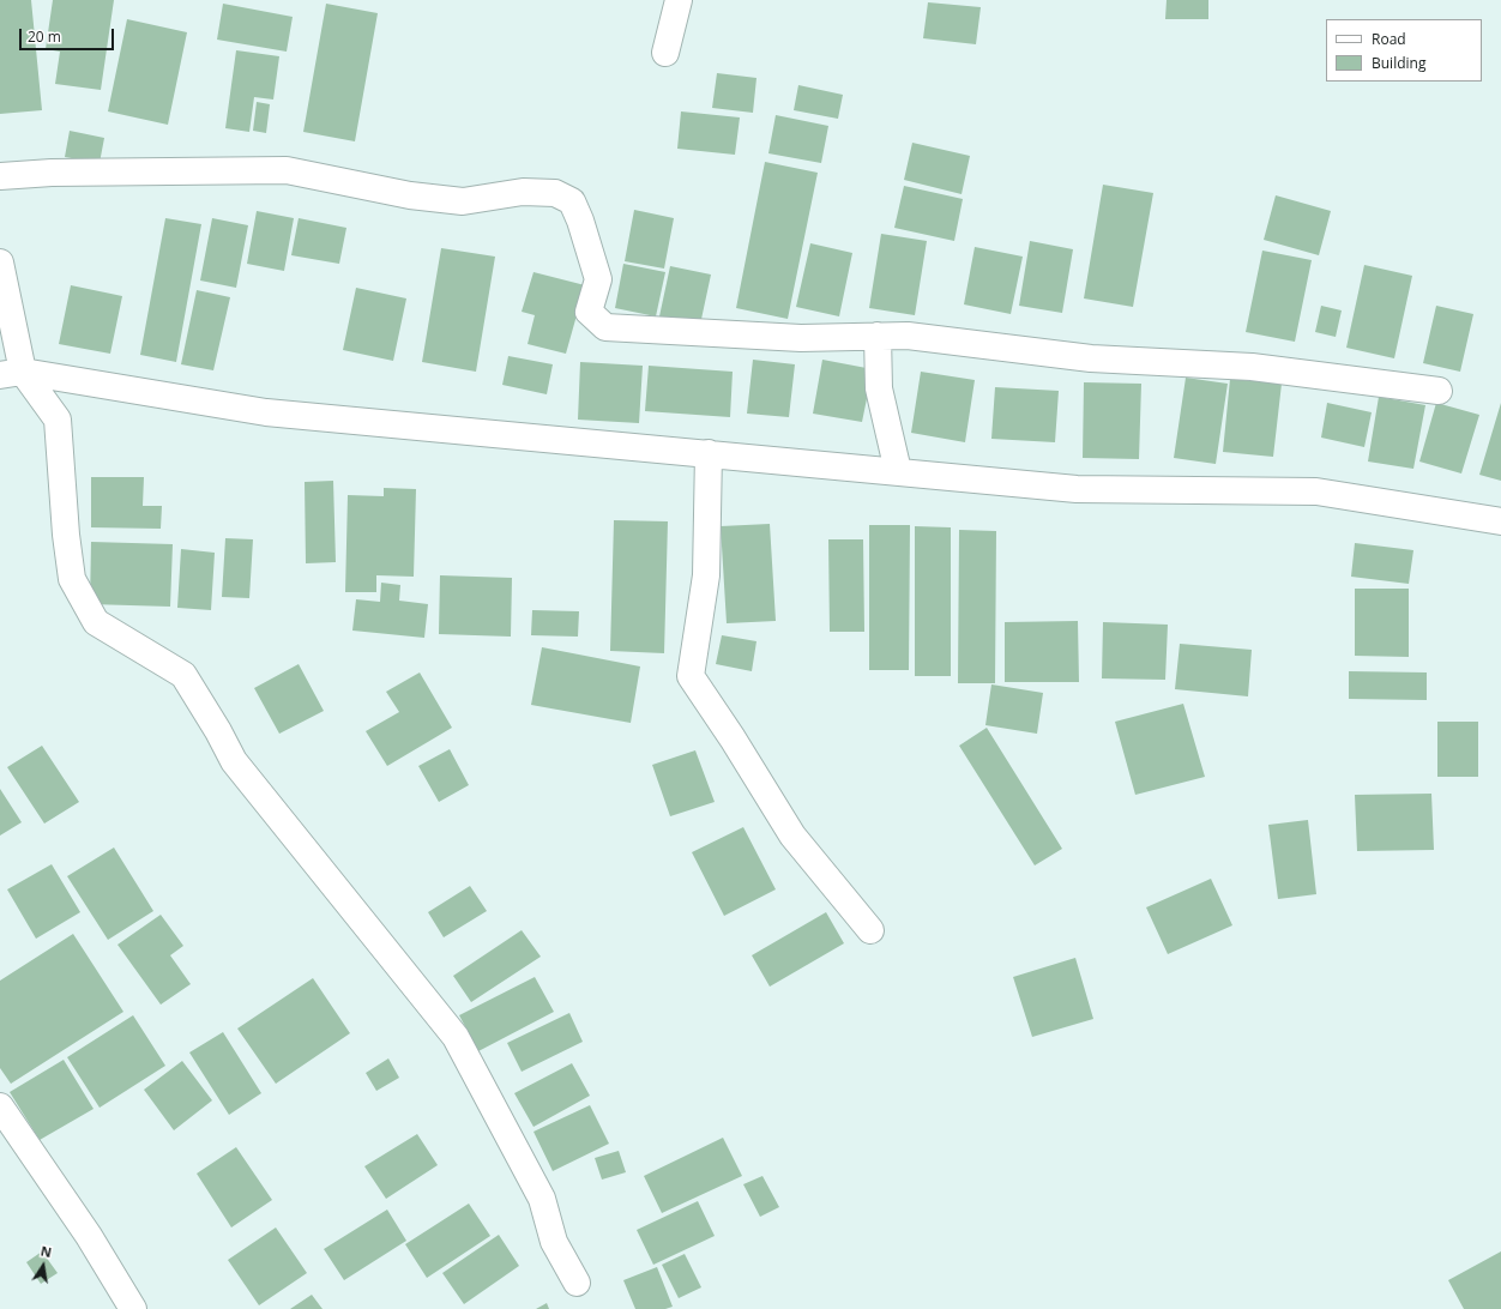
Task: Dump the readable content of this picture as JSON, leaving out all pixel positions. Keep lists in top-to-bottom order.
{
  "legend": ["Road", "Building"],
  "scale_bar": "20 m",
  "north": "top"
}
